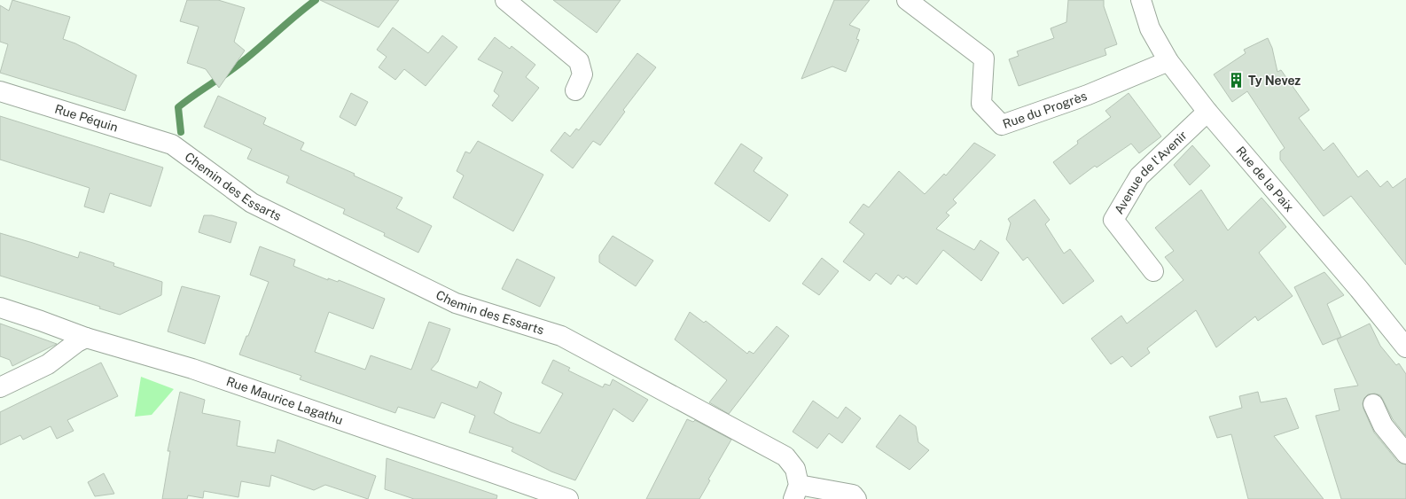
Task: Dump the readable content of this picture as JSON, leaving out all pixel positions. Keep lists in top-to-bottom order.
{
  "streets": {
    "street": [
      "Rue du Progrès",
      "Rue Péquin",
      "Avenue de l'Avenir",
      "Rue de la Paix",
      "Chemin des Essarts",
      "Rue Maurice Lagathu"
    ]
  },
  "crossings": [
    ["Rue du Progrès", "Rue de la Paix"],
    ["Rue Péquin", "Chemin des Essarts"],
    ["Avenue de l'Avenir", "Rue de la Paix"]
  ],
  "places": {
    "building": ["Ty Nevez"]
  }
}
